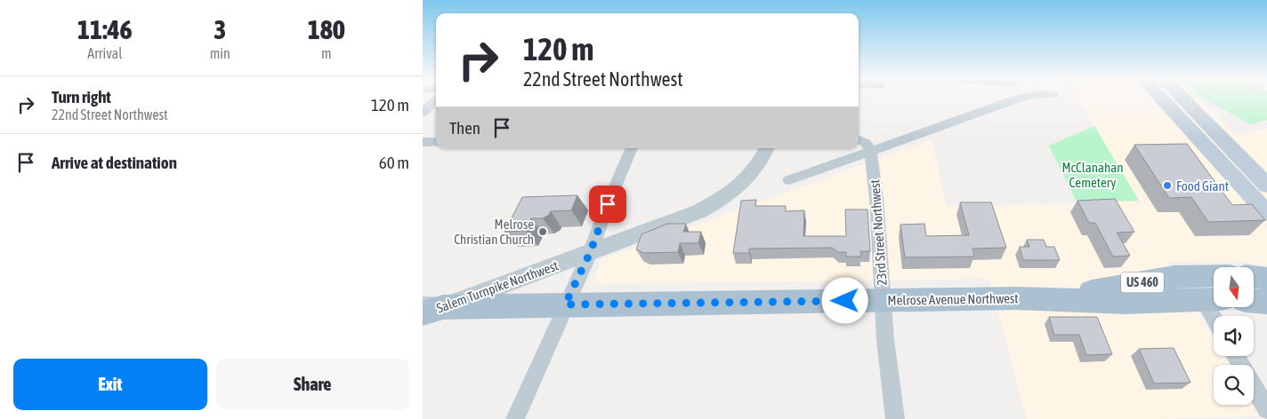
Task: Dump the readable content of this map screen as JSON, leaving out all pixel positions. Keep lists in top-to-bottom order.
{
  "streets": {
    "main road": ["US 460", "Melrose Avenue Northwest"],
    "street": ["23rd Street Northwest", "Salem Turnpike Northwest"]
  },
  "crossings": [
    ["23rd Street Northwest", "Melrose Avenue Northwest"],
    ["Salem Turnpike Northwest", "Melrose Avenue Northwest"]
  ],
  "parks": ["McClanahan Cemetery"],
  "places": ["Food Giant", "Melrose Christian Church"],
  "north": "bottom",
  "page": {
    "eta": [
      "11:46",
      "Arrival",
      "3",
      "min",
      "180",
      "m"
    ],
    "turn": ["120 m", "22nd Street Northwest"],
    "list": [
      {
        "name": "Turn right",
        "note": "22nd Street Northwest",
        "value": "120 m"
      },
      {
        "name": "Arrive at destination",
        "value": "60 m"
      }
    ],
    "then": "Then",
    "buttons": ["Exit", "Share"]
  }
}
